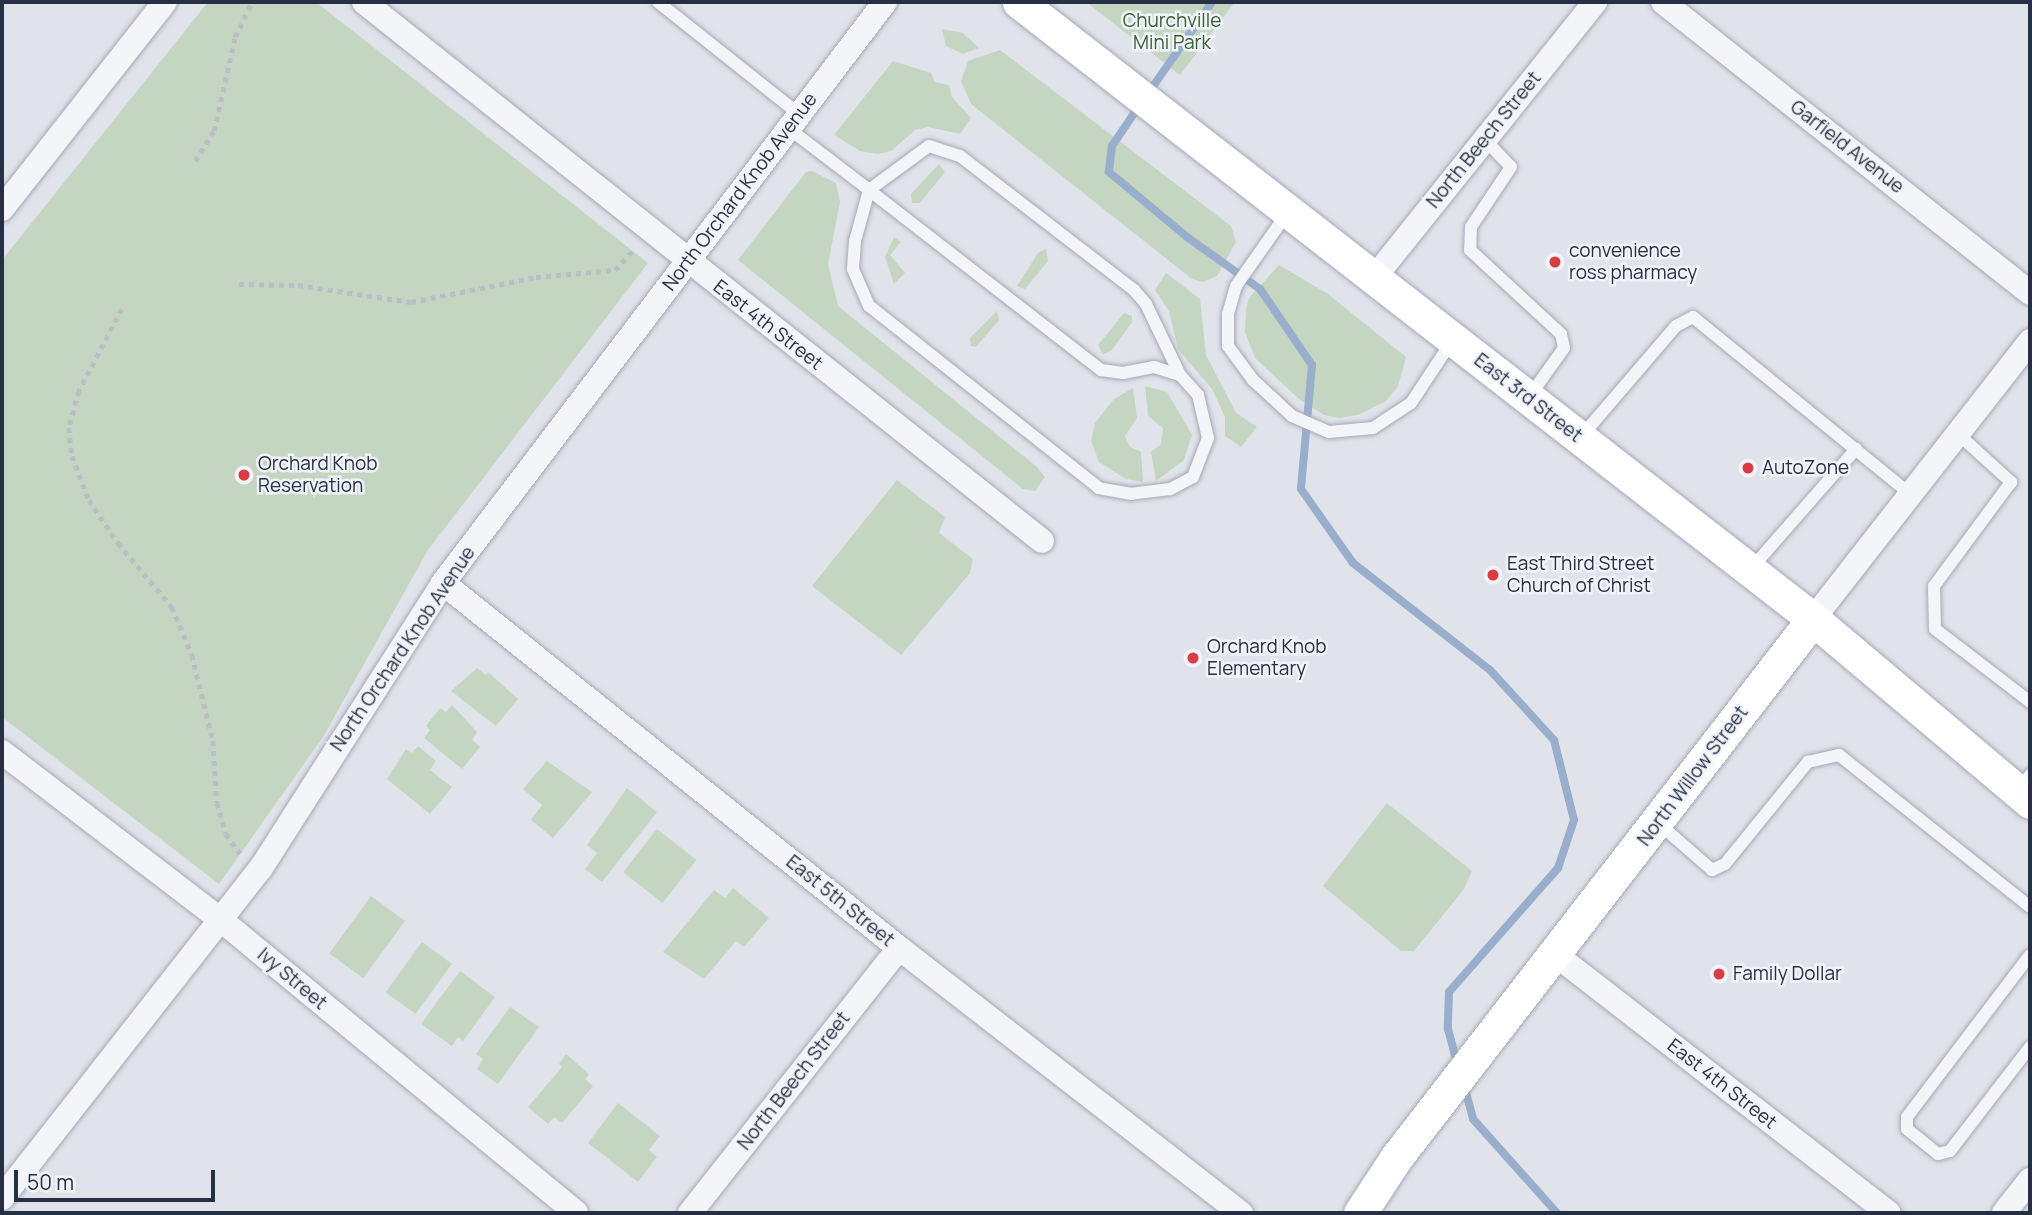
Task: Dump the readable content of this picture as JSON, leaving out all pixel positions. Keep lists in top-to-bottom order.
{
  "streets": {
    "main road": ["East 3rd Street", "North Willow Street"],
    "street": [
      "North Beech Street",
      "Garfield Avenue",
      "North Orchard Knob Avenue",
      "East 4th Street",
      "East 5th Street",
      "Ivy Street"
    ]
  },
  "crossings": [
    ["North Beech Street", "East 3rd Street"],
    ["North Beech Street", "East 5th Street"],
    ["North Orchard Knob Avenue", "East 4th Street"],
    ["North Orchard Knob Avenue", "East 5th Street"],
    ["North Orchard Knob Avenue", "Ivy Street"],
    ["East 4th Street", "North Willow Street"],
    ["East 3rd Street", "North Willow Street"]
  ],
  "parks": ["Churchville Mini Park"],
  "places": [
    "convenience ross pharmacy",
    "AutoZone",
    "Orchard Knob Reservation",
    "East Third Street Church of Christ",
    "Orchard Knob Elementary",
    "Family Dollar"
  ],
  "scale_bar": "50 m"
}
